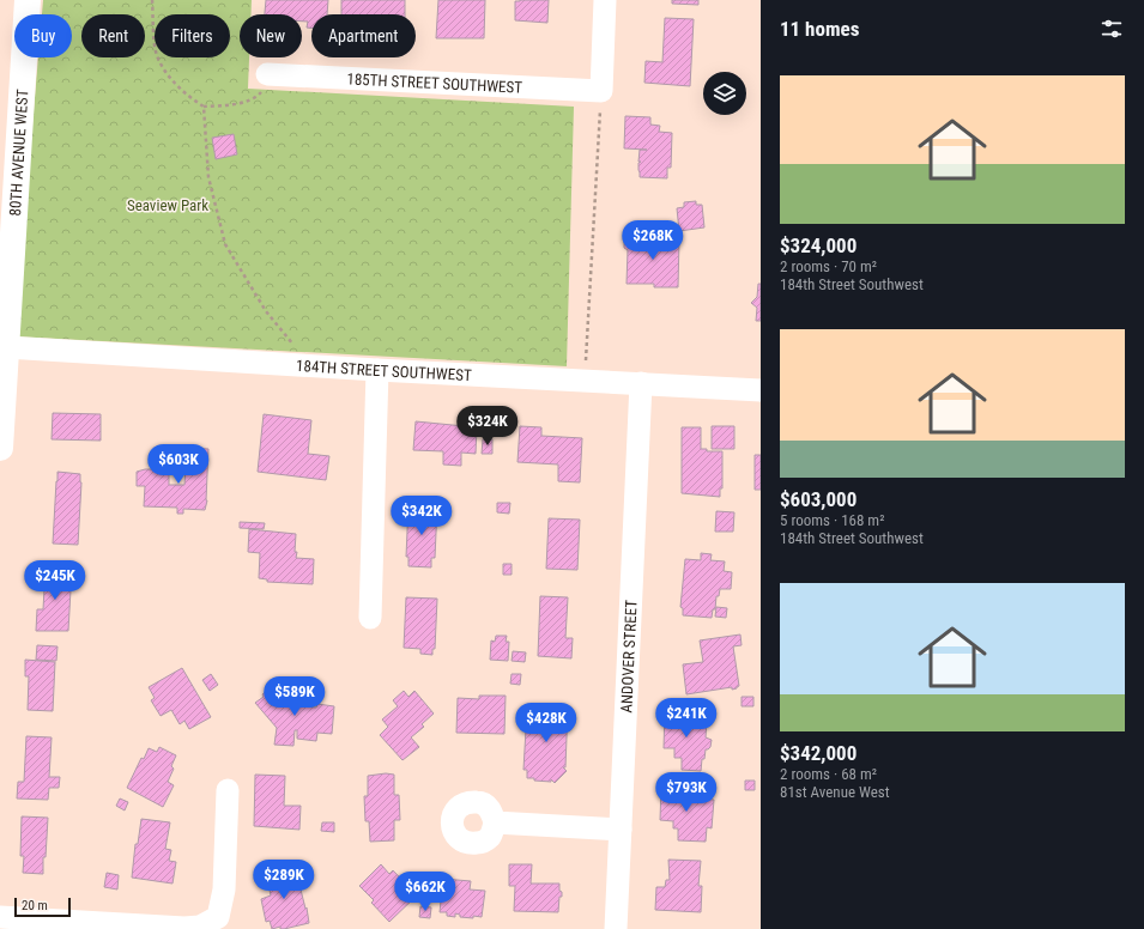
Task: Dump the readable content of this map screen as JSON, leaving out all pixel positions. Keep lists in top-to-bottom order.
{
  "streets": {
    "street": [
      "185TH STREET SOUTHWEST",
      "80TH AVENUE WEST",
      "184TH STREET SOUTHWEST",
      "ANDOVER STREET"
    ]
  },
  "crossings": [
    ["80TH AVENUE WEST", "184TH STREET SOUTHWEST"],
    ["184TH STREET SOUTHWEST", "ANDOVER STREET"]
  ],
  "parks": ["Seaview Park"],
  "scale_bar": "20 m",
  "page": {
    "heading": "11 homes",
    "chip": [
      "Buy",
      "Rent",
      "Filters",
      "New",
      "Apartment"
    ],
    "list": [
      {
        "name": "$324,000",
        "note": "2 rooms · 70 m² · 184th Street Southwest"
      },
      {
        "name": "$603,000",
        "note": "5 rooms · 168 m² · 184th Street Southwest"
      },
      {
        "name": "$342,000",
        "note": "2 rooms · 68 m² · 81st Avenue West"
      }
    ],
    "price": [
      "$268K",
      "$324K",
      "$603K",
      "$342K",
      "$245K",
      "$589K",
      "$241K",
      "$428K",
      "$793K",
      "$289K",
      "$662K"
    ],
    "scale": "20 m"
  }
}
